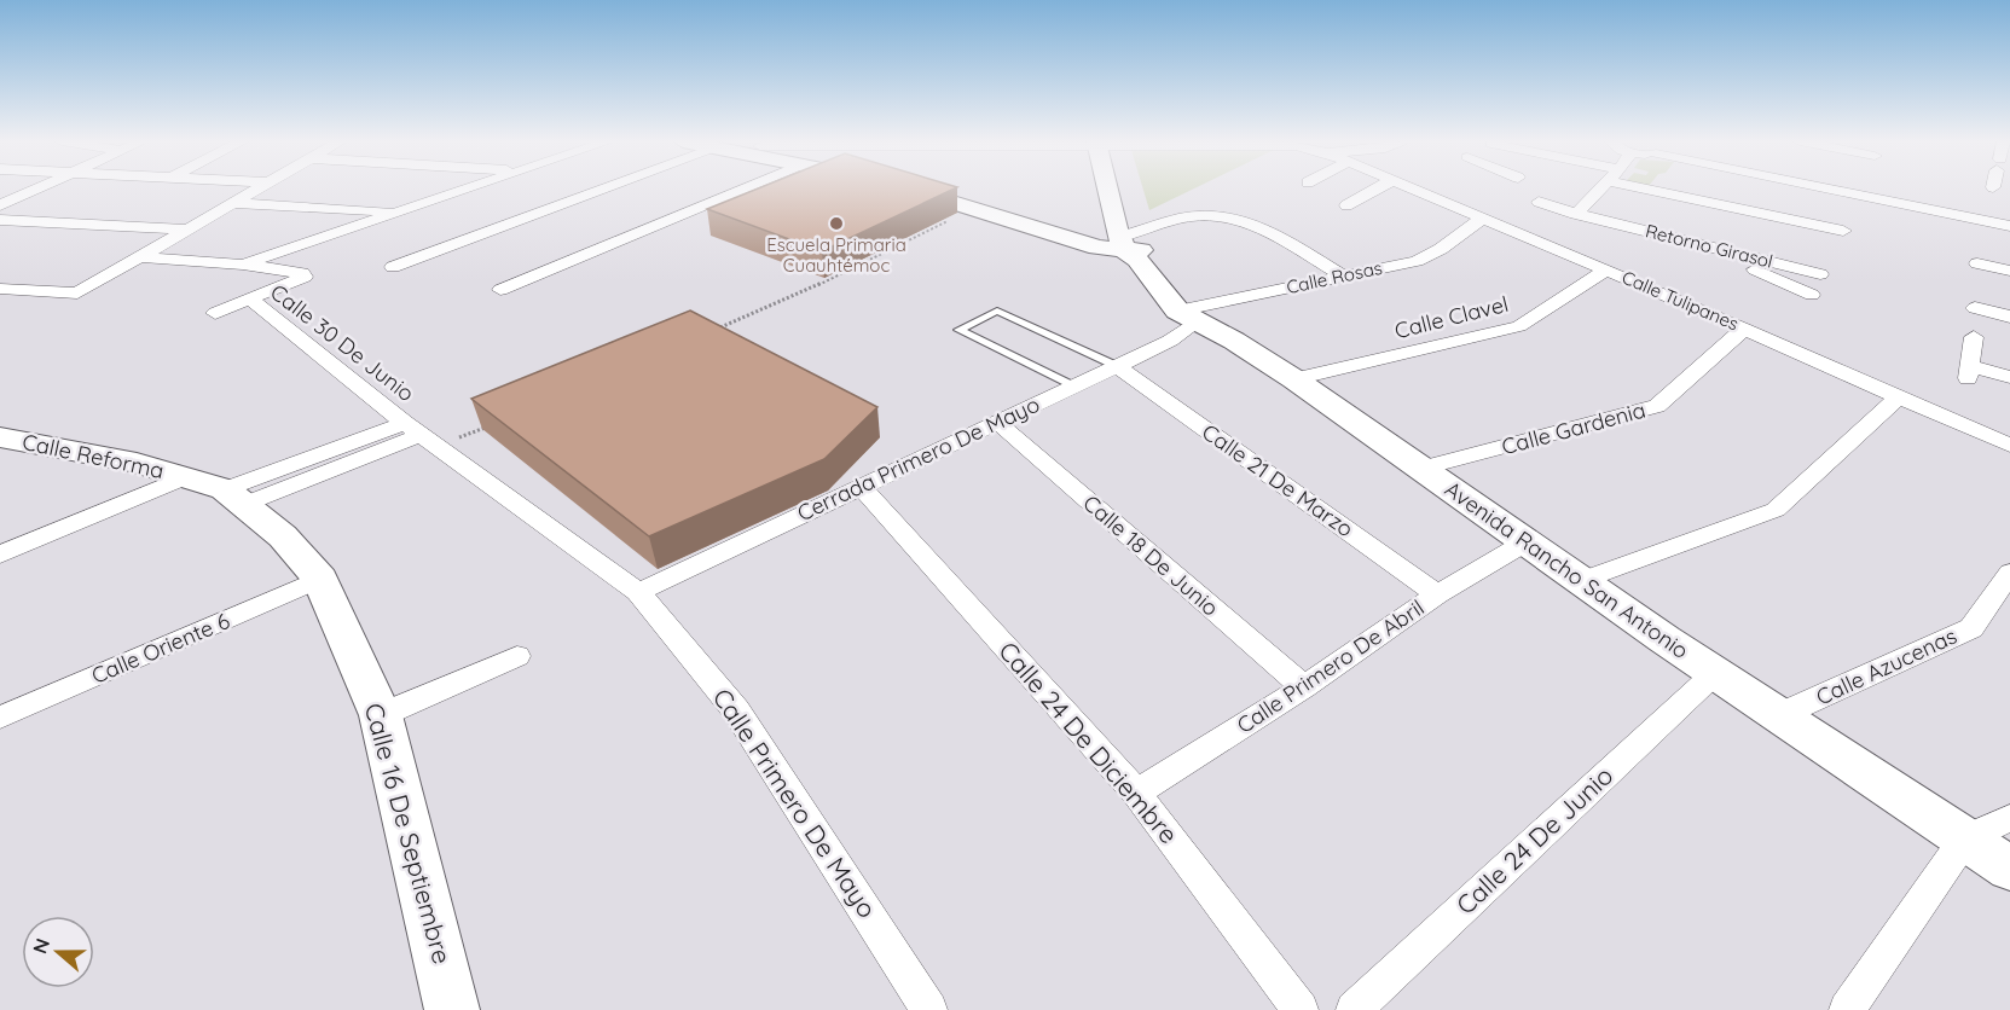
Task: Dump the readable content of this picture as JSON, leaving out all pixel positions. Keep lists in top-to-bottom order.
{
  "streets": {
    "street": [
      "Retorno Girasol",
      "Calle Rosas",
      "Calle Tulipanes",
      "Calle Clavel",
      "Calle 30 De Junio",
      "Calle Gardenia",
      "Calle Reforma",
      "Cerrada Primero De Mayo",
      "Calle 21 De Marzo",
      "Calle 18 De Junio",
      "Avenida Rancho San Antonio",
      "Calle Oriente 6",
      "Calle Primero De Abril",
      "Calle Azucenas",
      "Calle 24 De Diciembre",
      "Calle Primero De Mayo",
      "Calle 16 De Septiembre",
      "Calle 24 De Junio"
    ]
  },
  "crossings": [
    ["Calle Rosas", "Calle Tulipanes"],
    ["Calle Rosas", "Cerrada Primero De Mayo"],
    ["Calle Rosas", "Avenida Rancho San Antonio"],
    ["Calle Tulipanes", "Calle Clavel"],
    ["Calle Tulipanes", "Calle Gardenia"],
    ["Calle Clavel", "Avenida Rancho San Antonio"],
    ["Calle 30 De Junio", "Calle Primero De Mayo"],
    ["Calle Gardenia", "Avenida Rancho San Antonio"],
    ["Calle Reforma", "Calle 16 De Septiembre"],
    ["Cerrada Primero De Mayo", "Calle 21 De Marzo"],
    ["Cerrada Primero De Mayo", "Calle 18 De Junio"],
    ["Cerrada Primero De Mayo", "Avenida Rancho San Antonio"],
    ["Cerrada Primero De Mayo", "Calle 24 De Diciembre"],
    ["Cerrada Primero De Mayo", "Calle Primero De Mayo"],
    ["Calle 21 De Marzo", "Calle Primero De Abril"],
    ["Calle 18 De Junio", "Calle Primero De Abril"],
    ["Avenida Rancho San Antonio", "Calle Primero De Abril"],
    ["Avenida Rancho San Antonio", "Calle Azucenas"],
    ["Avenida Rancho San Antonio", "Calle 24 De Junio"],
    ["Calle Oriente 6", "Calle 16 De Septiembre"],
    ["Calle Primero De Abril", "Calle 24 De Diciembre"]
  ],
  "places": ["Escuela Primaria Cuauhtémoc"],
  "north": "left"
}
